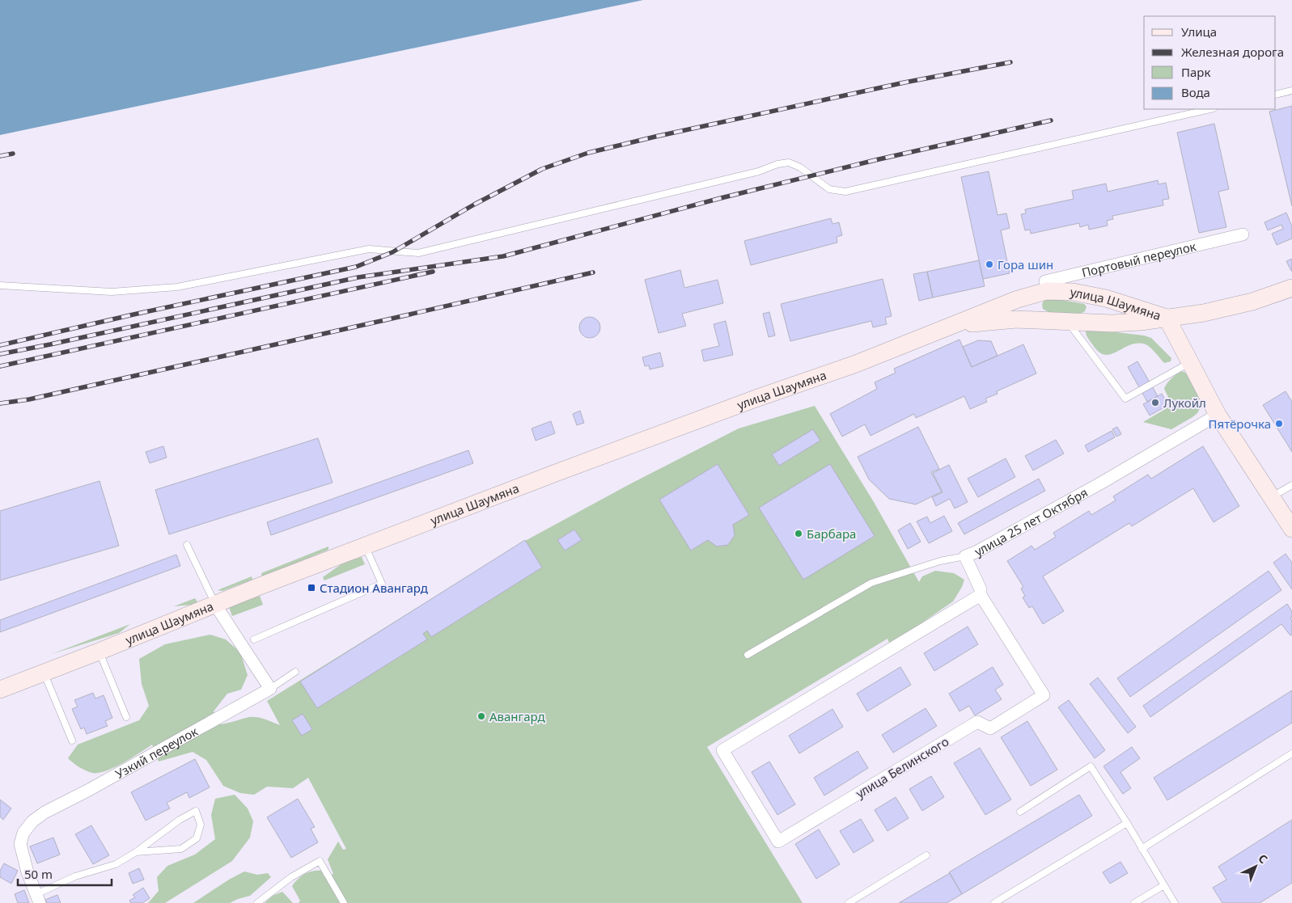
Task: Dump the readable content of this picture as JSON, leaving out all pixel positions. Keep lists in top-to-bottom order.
{
  "streets": {
    "main road": ["улица Шаумяна"],
    "street": [
      "Портовый переулок",
      "улица 25 лет Октября",
      "Узкий переулок",
      "улица Белинского"
    ]
  },
  "crossings": [
    ["Портовый переулок", "улица Шаумяна"],
    ["улица 25 лет Октября", "улица Белинского"]
  ],
  "places": {
    "other": [
      "Гора шин",
      "Лукойл",
      "Пятёрочка",
      "Барбара",
      "Авангард"
    ],
    "transit": ["Стадион Авангард"]
  },
  "legend": [
    "Улица",
    "Железная дорога",
    "Парк",
    "Вода"
  ],
  "scale_bar": "50 m",
  "north": "top right"
}
